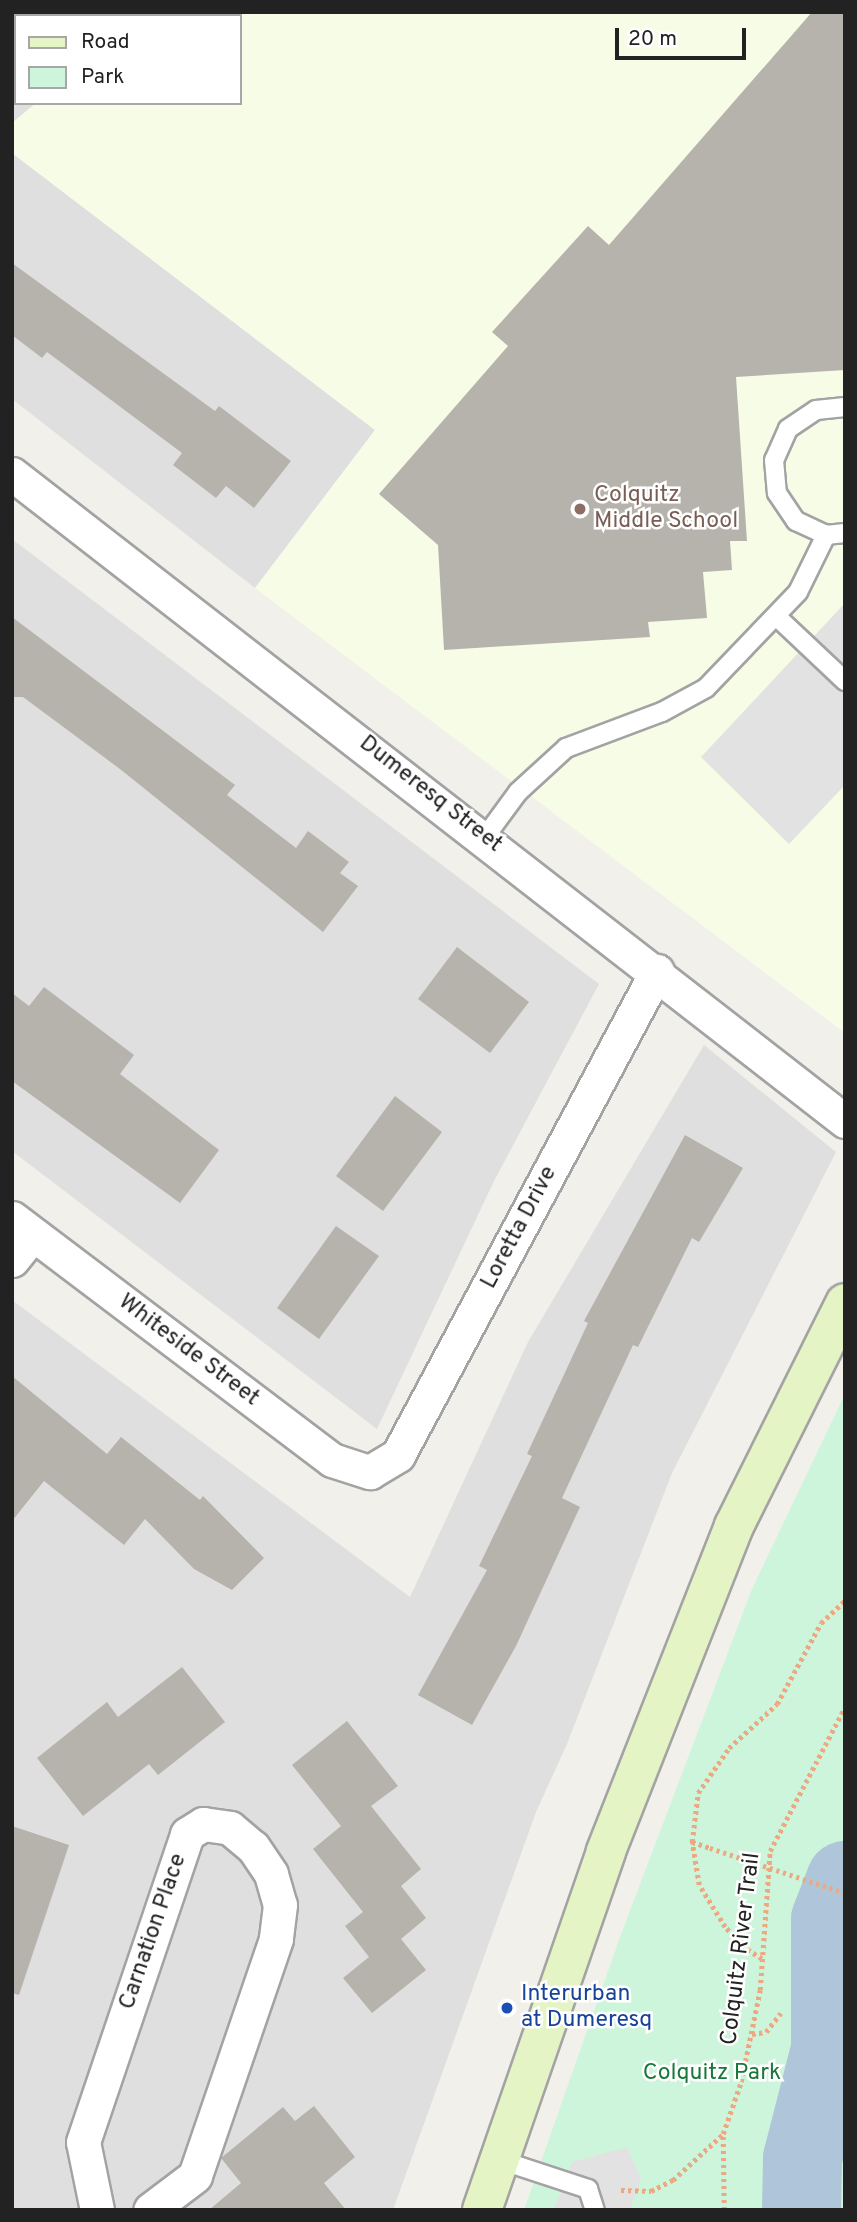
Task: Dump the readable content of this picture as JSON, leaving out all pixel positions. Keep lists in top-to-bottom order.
{
  "streets": {
    "street": [
      "Dumeresq Street",
      "Loretta Drive",
      "Whiteside Street",
      "Carnation Place"
    ],
    "path": ["Colquitz River Trail"]
  },
  "crossings": [
    ["Dumeresq Street", "Loretta Drive"],
    ["Loretta Drive", "Whiteside Street"]
  ],
  "parks": ["Colquitz Park"],
  "places": ["Colquitz Middle School", "Interurban at Dumeresq"],
  "legend": ["Road", "Park"],
  "scale_bar": "20 m"
}
